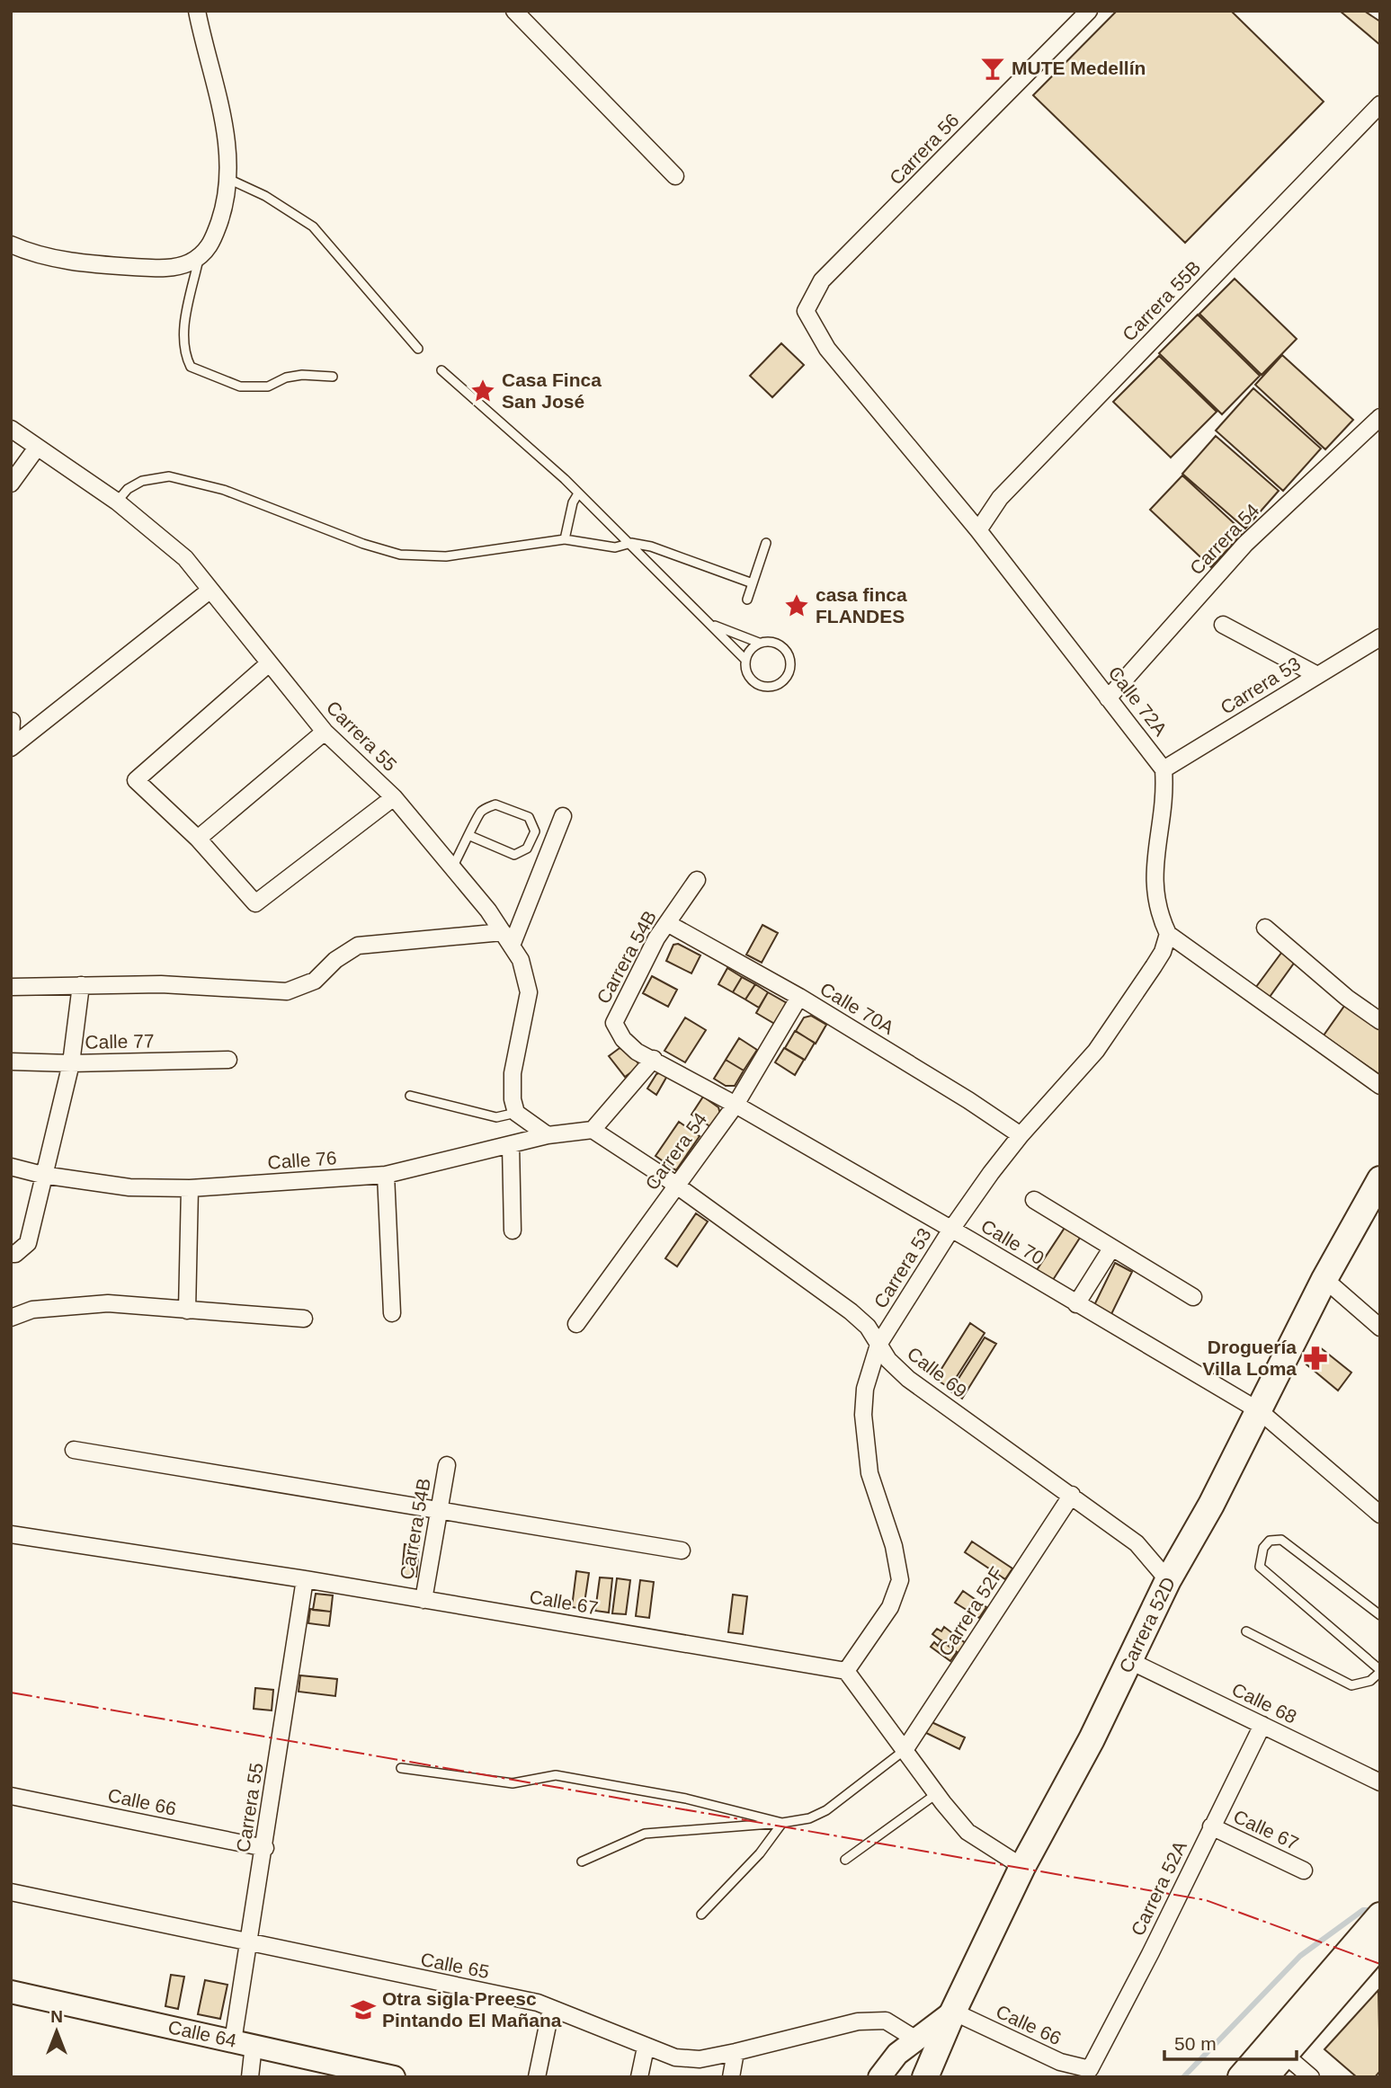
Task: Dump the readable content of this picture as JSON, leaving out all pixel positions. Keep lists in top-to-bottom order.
{
  "streets": {
    "main road": ["Carrera 52D"],
    "street": [
      "Carrera 56",
      "Carrera 55B",
      "Carrera 54",
      "Carrera 53",
      "Calle 72A",
      "Carrera 55",
      "Carrera 54B",
      "Calle 70A",
      "Calle 77",
      "Calle 76",
      "Calle 70",
      "Calle 69",
      "Calle 67",
      "Carrera 52F",
      "Calle 68",
      "Calle 66",
      "Carrera 52A",
      "Calle 65",
      "Calle 64"
    ]
  },
  "crossings": [
    ["Carrera 56", "Calle 72A"],
    ["Carrera 55B", "Calle 72A"],
    ["Carrera 54", "Calle 72A"],
    ["Carrera 54", "Calle 70A"],
    ["Carrera 54", "Calle 70"],
    ["Carrera 54", "Calle 69"],
    ["Carrera 53", "Calle 72A"],
    ["Carrera 53", "Calle 70A"],
    ["Carrera 53", "Calle 70"],
    ["Carrera 53", "Calle 69"],
    ["Carrera 53", "Calle 67"],
    ["Carrera 55", "Calle 67"],
    ["Carrera 55", "Calle 66"],
    ["Carrera 55", "Calle 65"],
    ["Carrera 55", "Calle 64"],
    ["Carrera 54B", "Calle 70A"],
    ["Carrera 54B", "Calle 70"],
    ["Carrera 54B", "Calle 67"],
    ["Calle 76", "Calle 69"],
    ["Calle 70", "Carrera 52D"],
    ["Calle 69", "Carrera 52F"],
    ["Calle 69", "Carrera 52D"],
    ["Calle 67", "Carrera 52A"],
    ["Carrera 52D", "Calle 68"],
    ["Carrera 52D", "Calle 66"],
    ["Calle 68", "Carrera 52A"],
    ["Calle 66", "Carrera 52A"]
  ],
  "places": {
    "bar": ["MUTE Medellín"],
    "place": ["Casa Finca San José", "casa finca FLANDES"],
    "pharmacy": ["Droguería Villa Loma"],
    "school or university": ["Otra sigla Preesc Pintando El Mañana"]
  },
  "scale_bar": "50 m",
  "north": "top"
}
